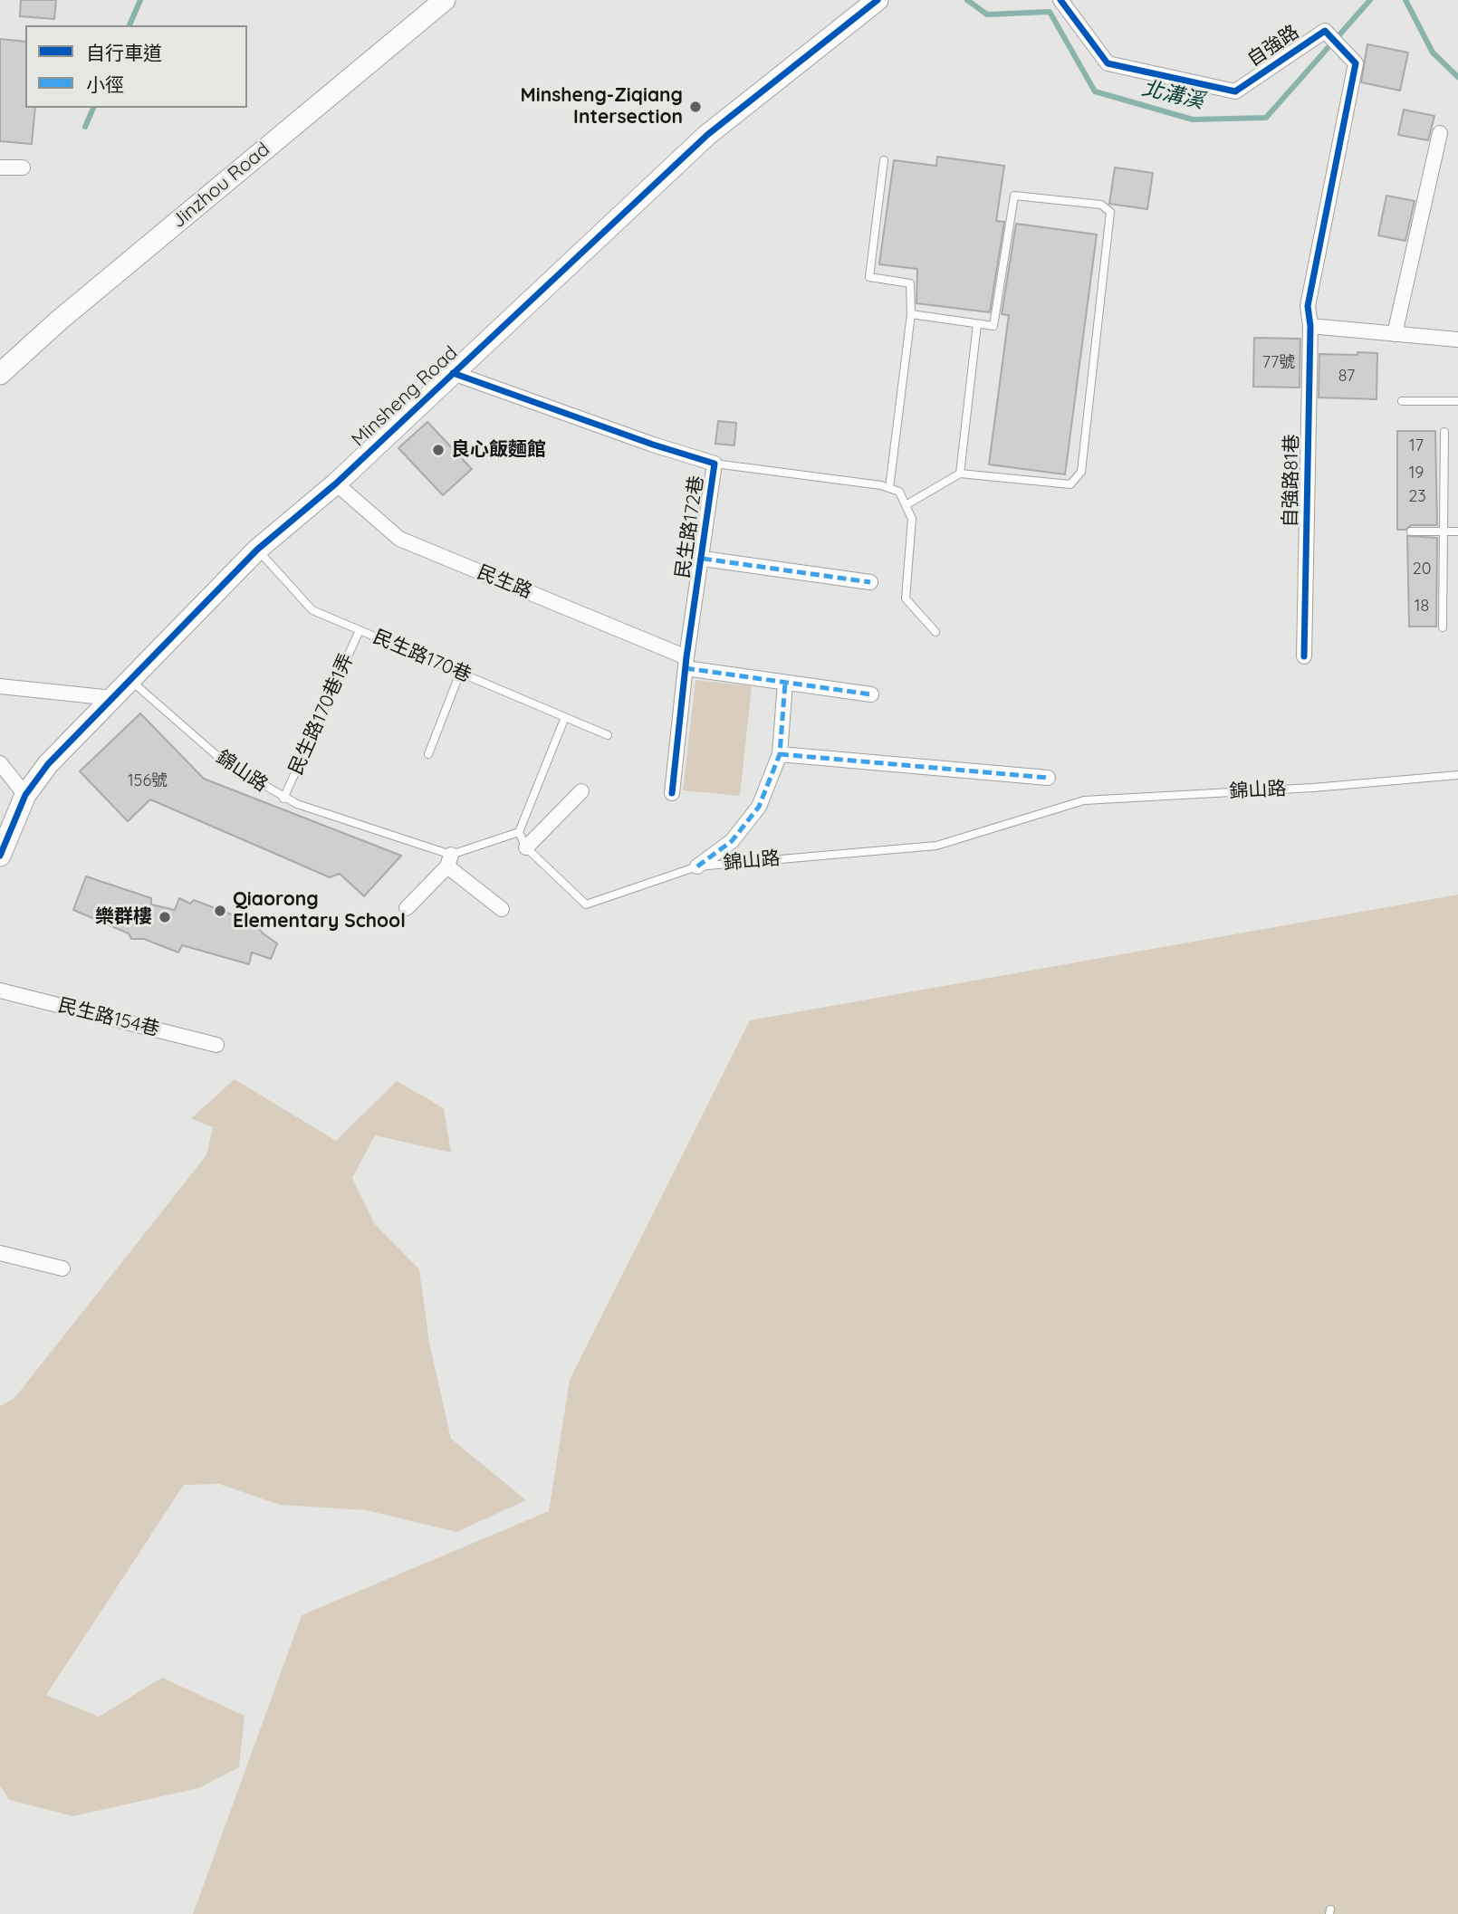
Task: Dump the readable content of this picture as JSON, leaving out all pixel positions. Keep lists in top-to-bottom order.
{
  "streets": {
    "street": [
      "自強路",
      "Jinzhou Road",
      "Minsheng Road",
      "自強路81巷",
      "民生路172巷",
      "民生路",
      "民生路154巷"
    ],
    "lane": ["民生路170巷", "民生路170巷1弄", "錦山路"]
  },
  "crossings": [
    ["自強路", "自強路81巷"],
    ["Minsheng Road", "民生路172巷"],
    ["Minsheng Road", "民生路"],
    ["Minsheng Road", "民生路170巷"],
    ["Minsheng Road", "錦山路"],
    ["民生路172巷", "民生路"],
    ["民生路170巷", "民生路170巷1弄"],
    ["民生路170巷1弄", "錦山路"]
  ],
  "water": ["北溝溪"],
  "places": [
    "Minsheng-Ziqiang Intersection",
    "良心飯麵館",
    "Qiaorong Elementary School",
    "樂群樓"
  ],
  "house_numbers": [
    "77號",
    "87",
    "17",
    "19",
    "23",
    "20",
    "18",
    "156號"
  ],
  "legend": ["自行車道", "小徑"]
}
